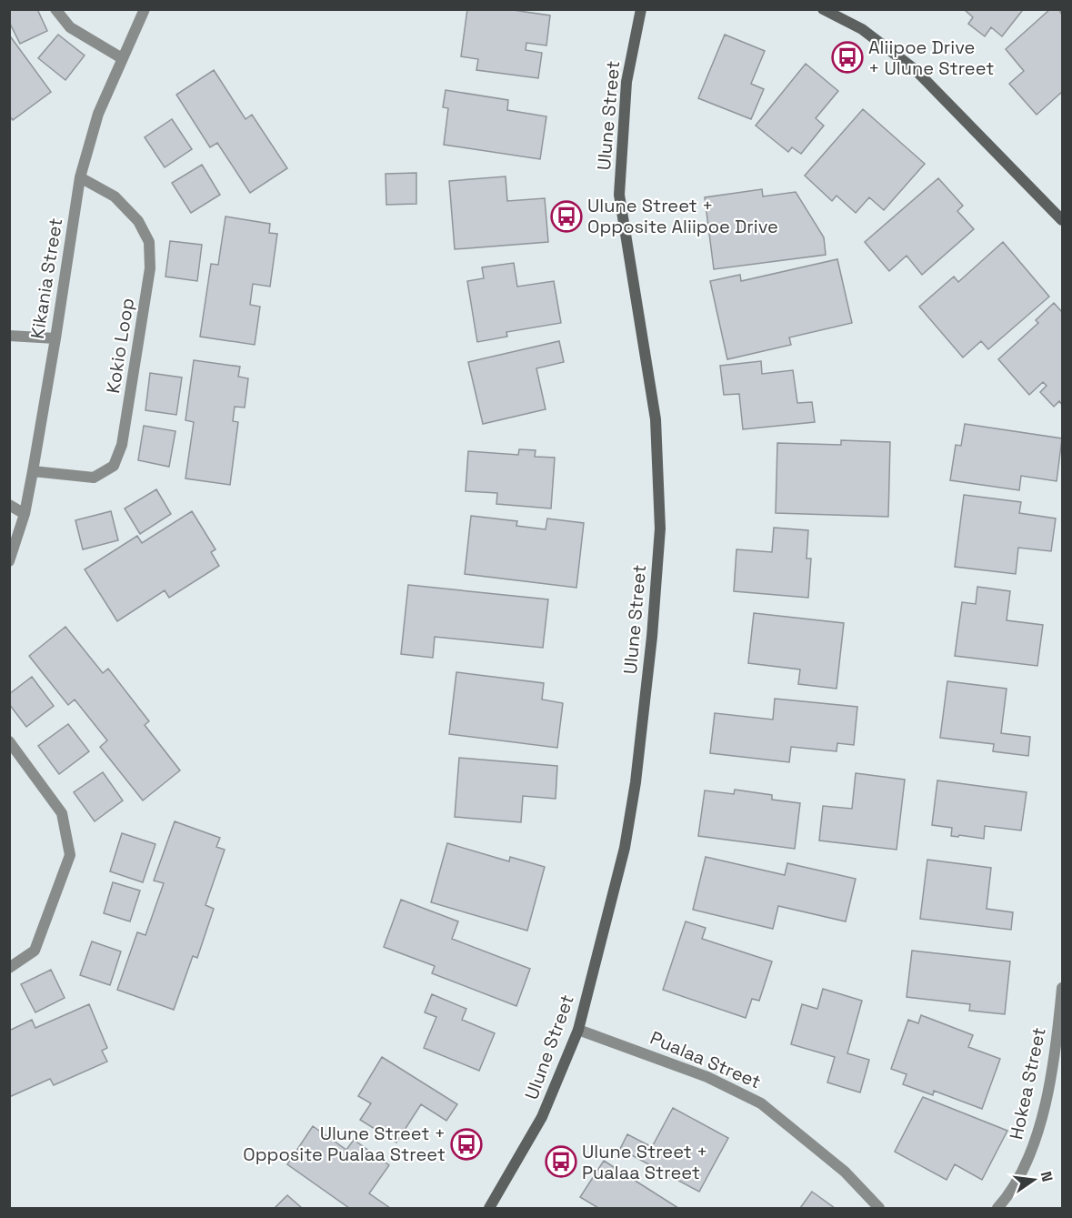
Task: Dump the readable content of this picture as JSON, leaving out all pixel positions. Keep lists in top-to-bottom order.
{
  "streets": {
    "street": [
      "Ulune Street",
      "Kikania Street",
      "Kokio Loop",
      "Pualaa Street",
      "Hokea Street"
    ]
  },
  "crossings": [
    ["Ulune Street", "Pualaa Street"],
    ["Kikania Street", "Kokio Loop"]
  ],
  "places": {
    "bus stop": [
      "Aliipoe Drive + Ulune Street",
      "Ulune Street + Opposite Aliipoe Drive",
      "Ulune Street + Opposite Pualaa Street",
      "Ulune Street + Pualaa Street"
    ]
  },
  "north": "right"
}
